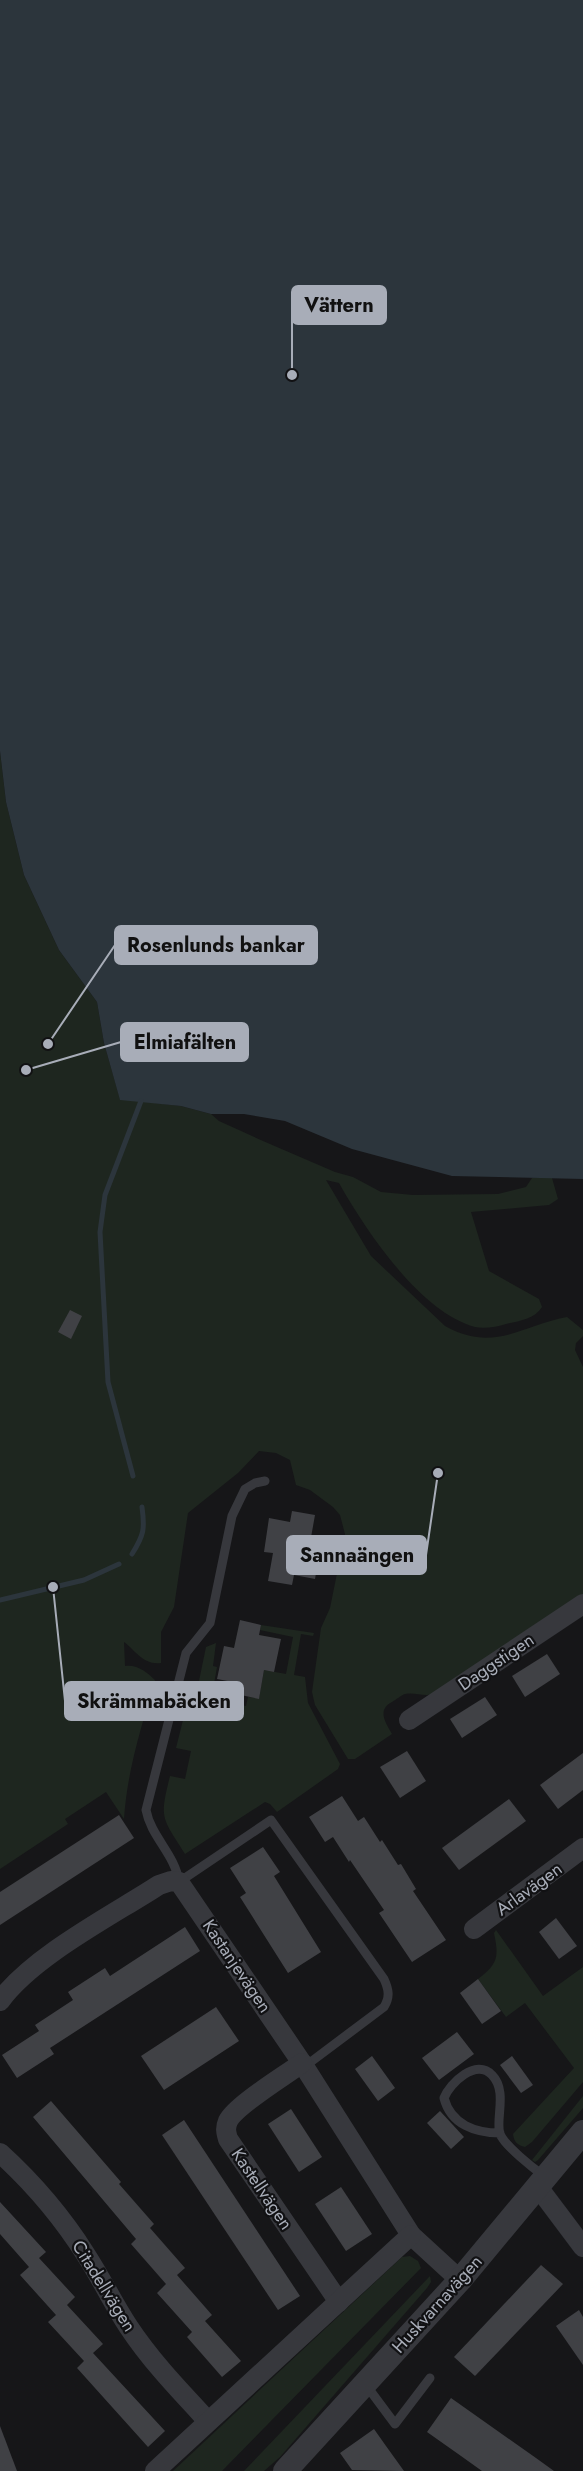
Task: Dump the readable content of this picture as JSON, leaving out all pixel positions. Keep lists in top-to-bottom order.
{
  "streets": {
    "street": [
      "Daggstigen",
      "Arlavägen",
      "Kastanjevägen",
      "Kastellvägen",
      "Citadellvägen",
      "Huskvarnavägen"
    ]
  },
  "crossings": [
    ["Kastanjevägen", "Kastellvägen"],
    ["Kastanjevägen", "Huskvarnavägen"]
  ],
  "places": [
    "Vättern",
    "Rosenlunds bankar",
    "Elmiafälten",
    "Sannaängen",
    "Skrämmabäcken"
  ]
}
